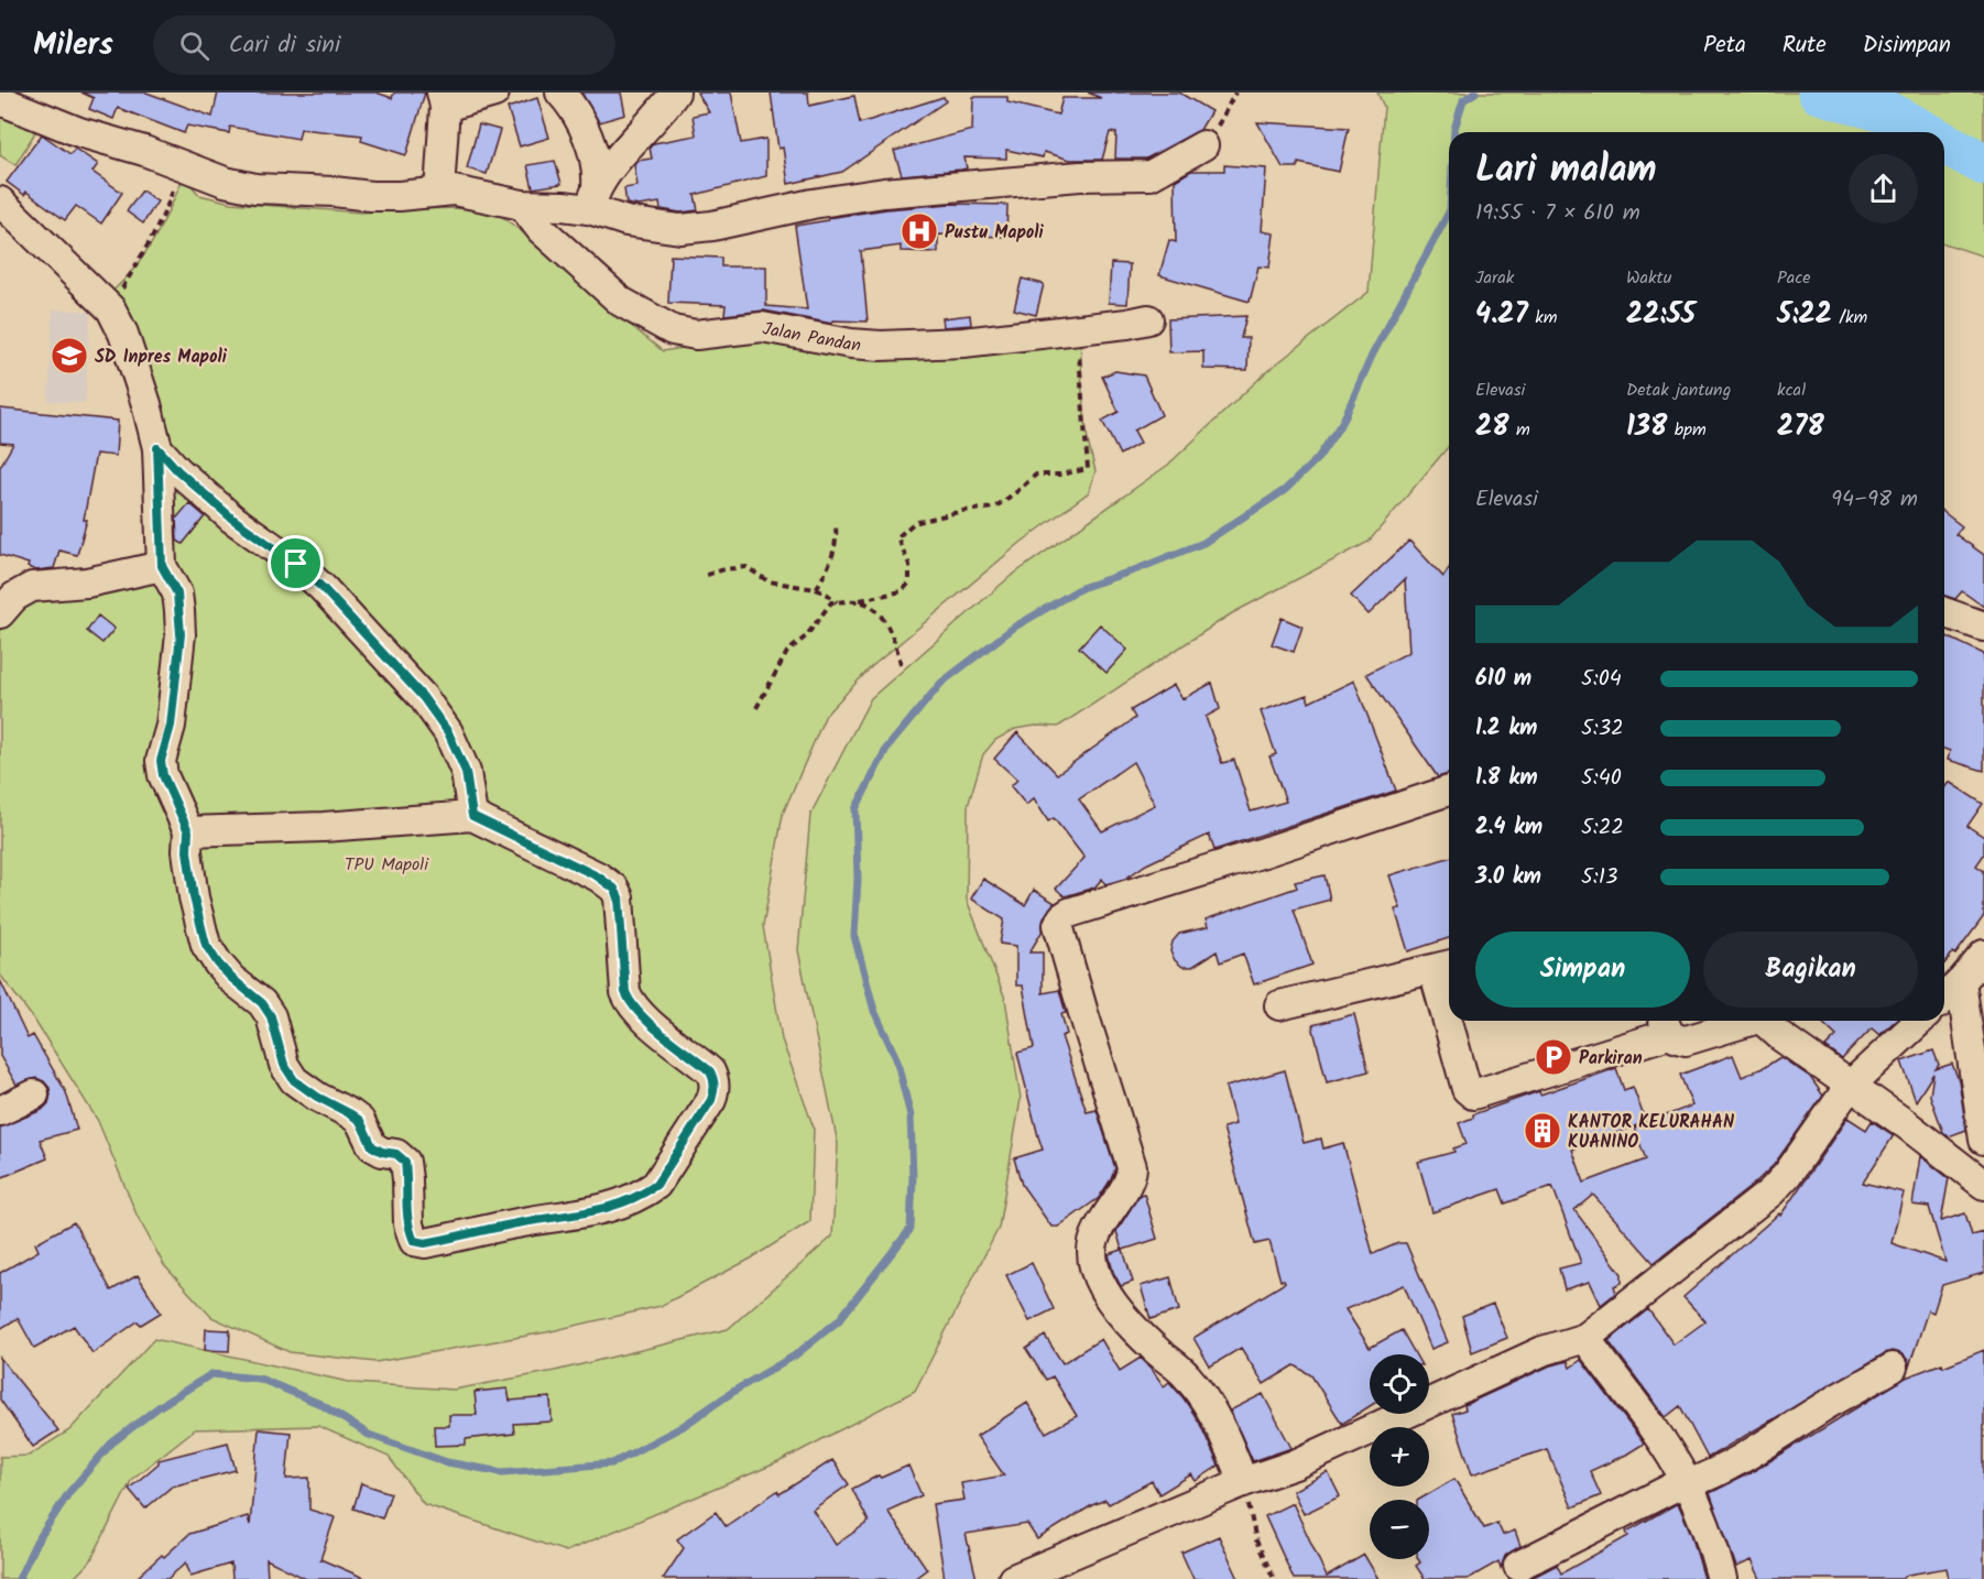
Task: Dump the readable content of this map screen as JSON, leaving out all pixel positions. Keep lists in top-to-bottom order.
{
  "streets": {
    "street": ["Jalan Pandan"]
  },
  "parks": ["TPU Mapoli"],
  "places": {
    "hospital": ["Pustu Mapoli"],
    "school or university": ["SD Inpres Mapoli"],
    "parking": ["Parkiran"],
    "building": ["KANTOR KELURAHAN KUANINO"]
  },
  "page": {
    "header": "Milers",
    "search": "Cari di sini",
    "nav": ["Peta", "Rute", "Disimpan"],
    "heading": ["Lari malam", "19:55 · 7 × 610 m"],
    "stats": [
      ["Jarak", "4.27 km"],
      ["Waktu", "22:55"],
      ["Pace", "5:22 /km"],
      ["Elevasi", "28 m"],
      ["Detak jantung", "138 bpm"],
      ["kcal", "278"]
    ],
    "chart": ["Elevasi", "94–98 m"],
    "list": [
      {
        "name": "610 m",
        "note": "5:04"
      },
      {
        "name": "1.2 km",
        "note": "5:32"
      },
      {
        "name": "1.8 km",
        "note": "5:40"
      },
      {
        "name": "2.4 km",
        "note": "5:22"
      },
      {
        "name": "3.0 km",
        "note": "5:13"
      }
    ],
    "buttons": ["Simpan", "Bagikan"],
    "map_buttons": ["+", "−"]
  }
}
